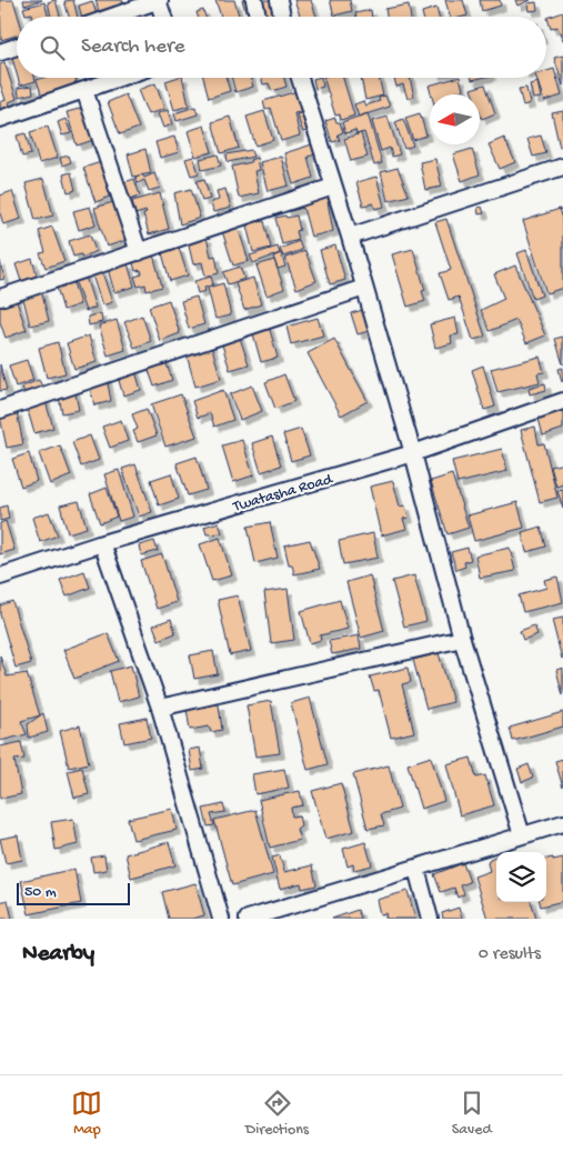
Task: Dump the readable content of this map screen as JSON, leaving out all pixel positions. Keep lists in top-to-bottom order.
{
  "streets": {
    "street": ["Twatasha Road"]
  },
  "scale_bar": "50 m",
  "north": "left",
  "page": {
    "search": "Search here",
    "scale": "50 m",
    "heading": ["Nearby", "0 results"],
    "nav": ["Map", "Directions", "Saved"]
  }
}
